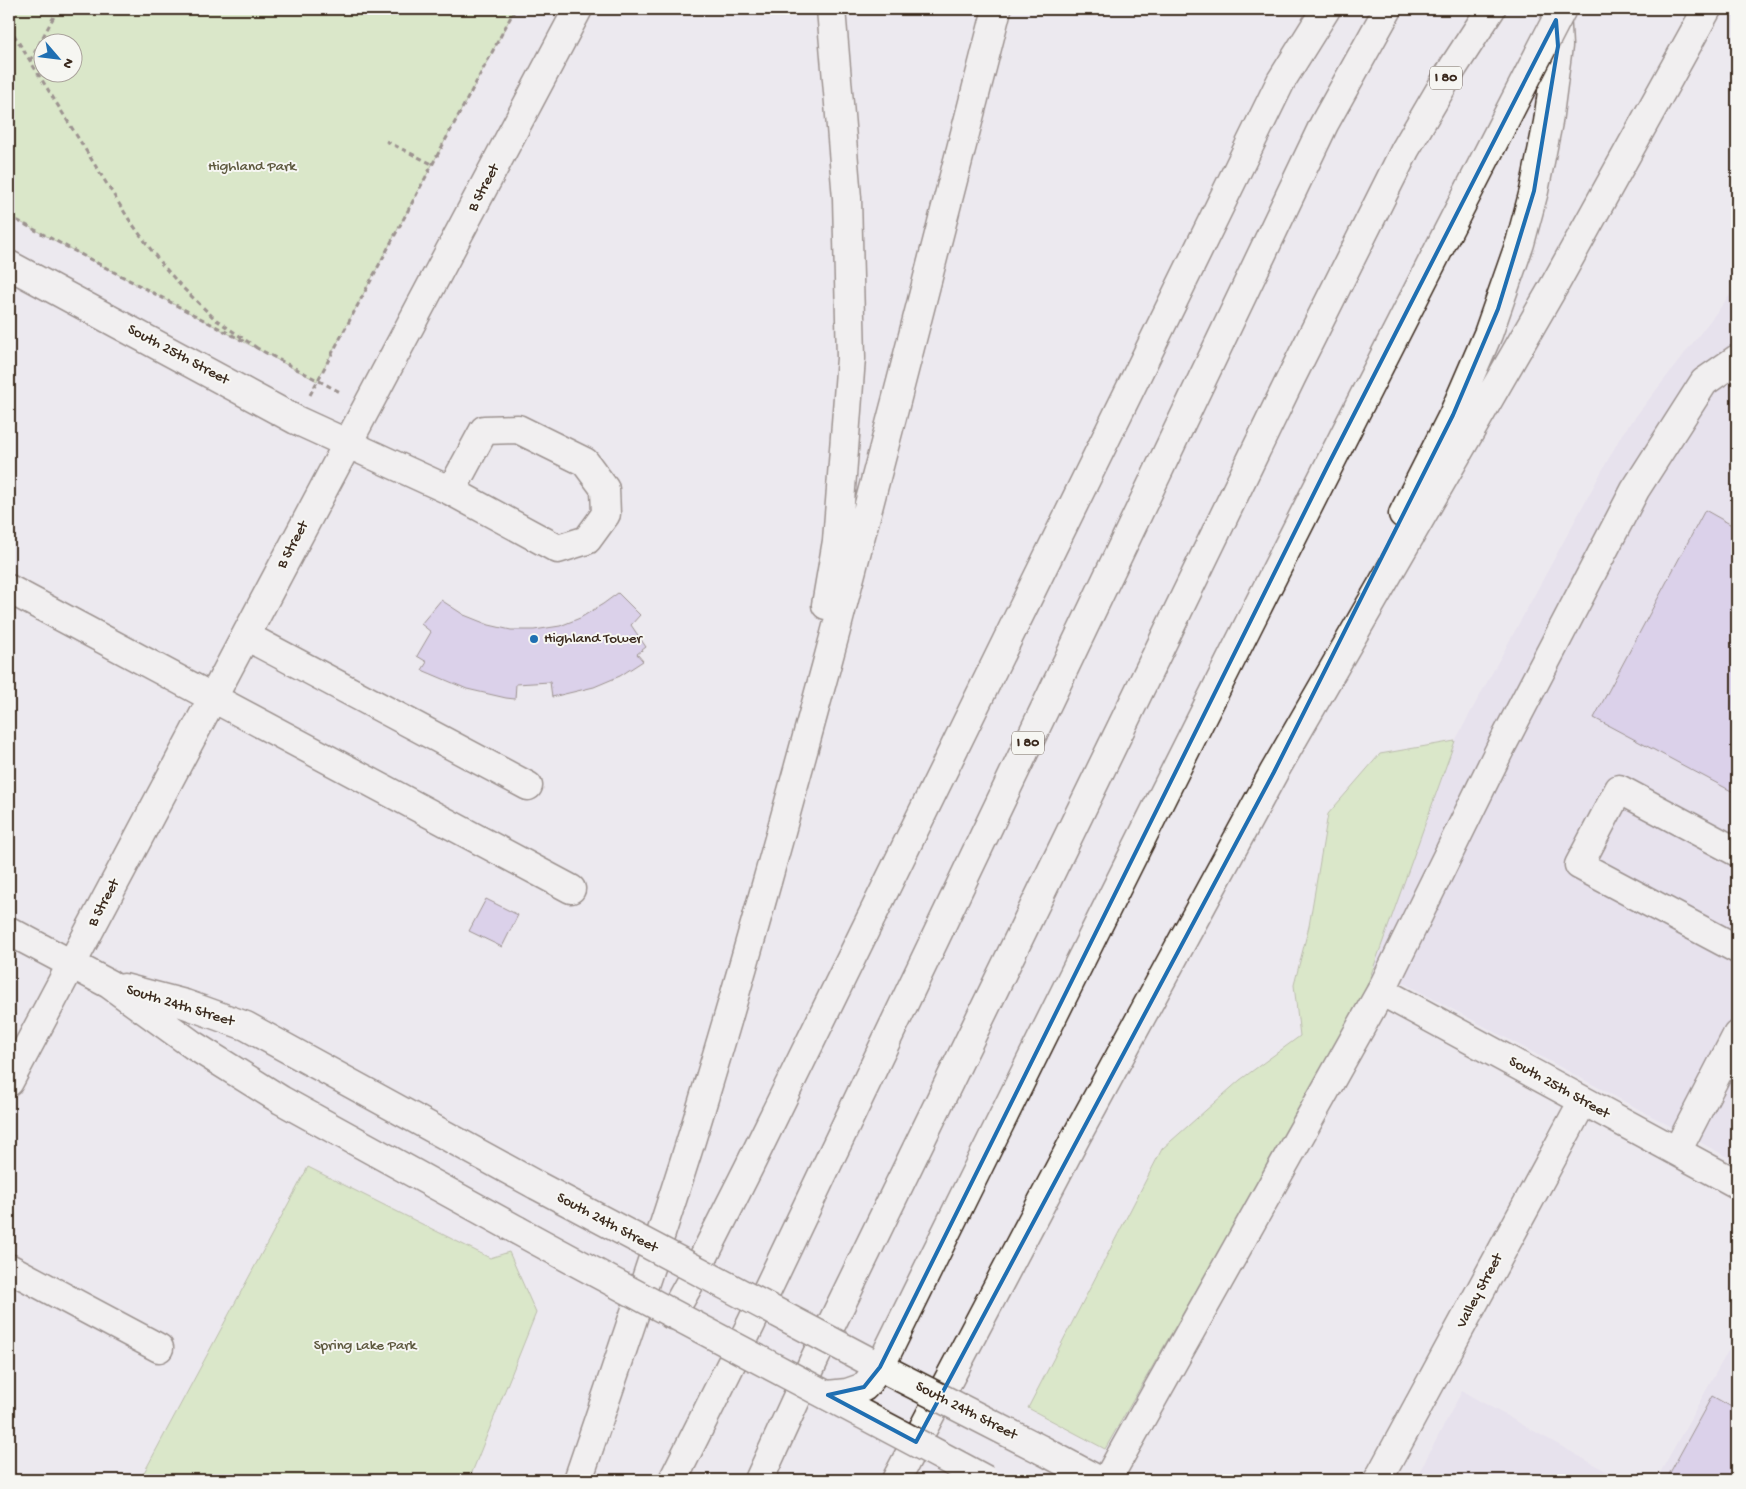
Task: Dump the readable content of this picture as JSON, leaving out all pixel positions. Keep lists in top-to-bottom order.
{
  "streets": {
    "main road": [
      "I 80",
      "B Street",
      "South 25th Street",
      "South 24th Street",
      "Valley Street"
    ]
  },
  "crossings": [
    ["B Street", "South 25th Street"],
    ["B Street", "South 24th Street"],
    ["South 25th Street", "Valley Street"]
  ],
  "parks": ["Highland Park", "Spring Lake Park"],
  "places": ["Highland Tower"],
  "north": "bottom right"
}
